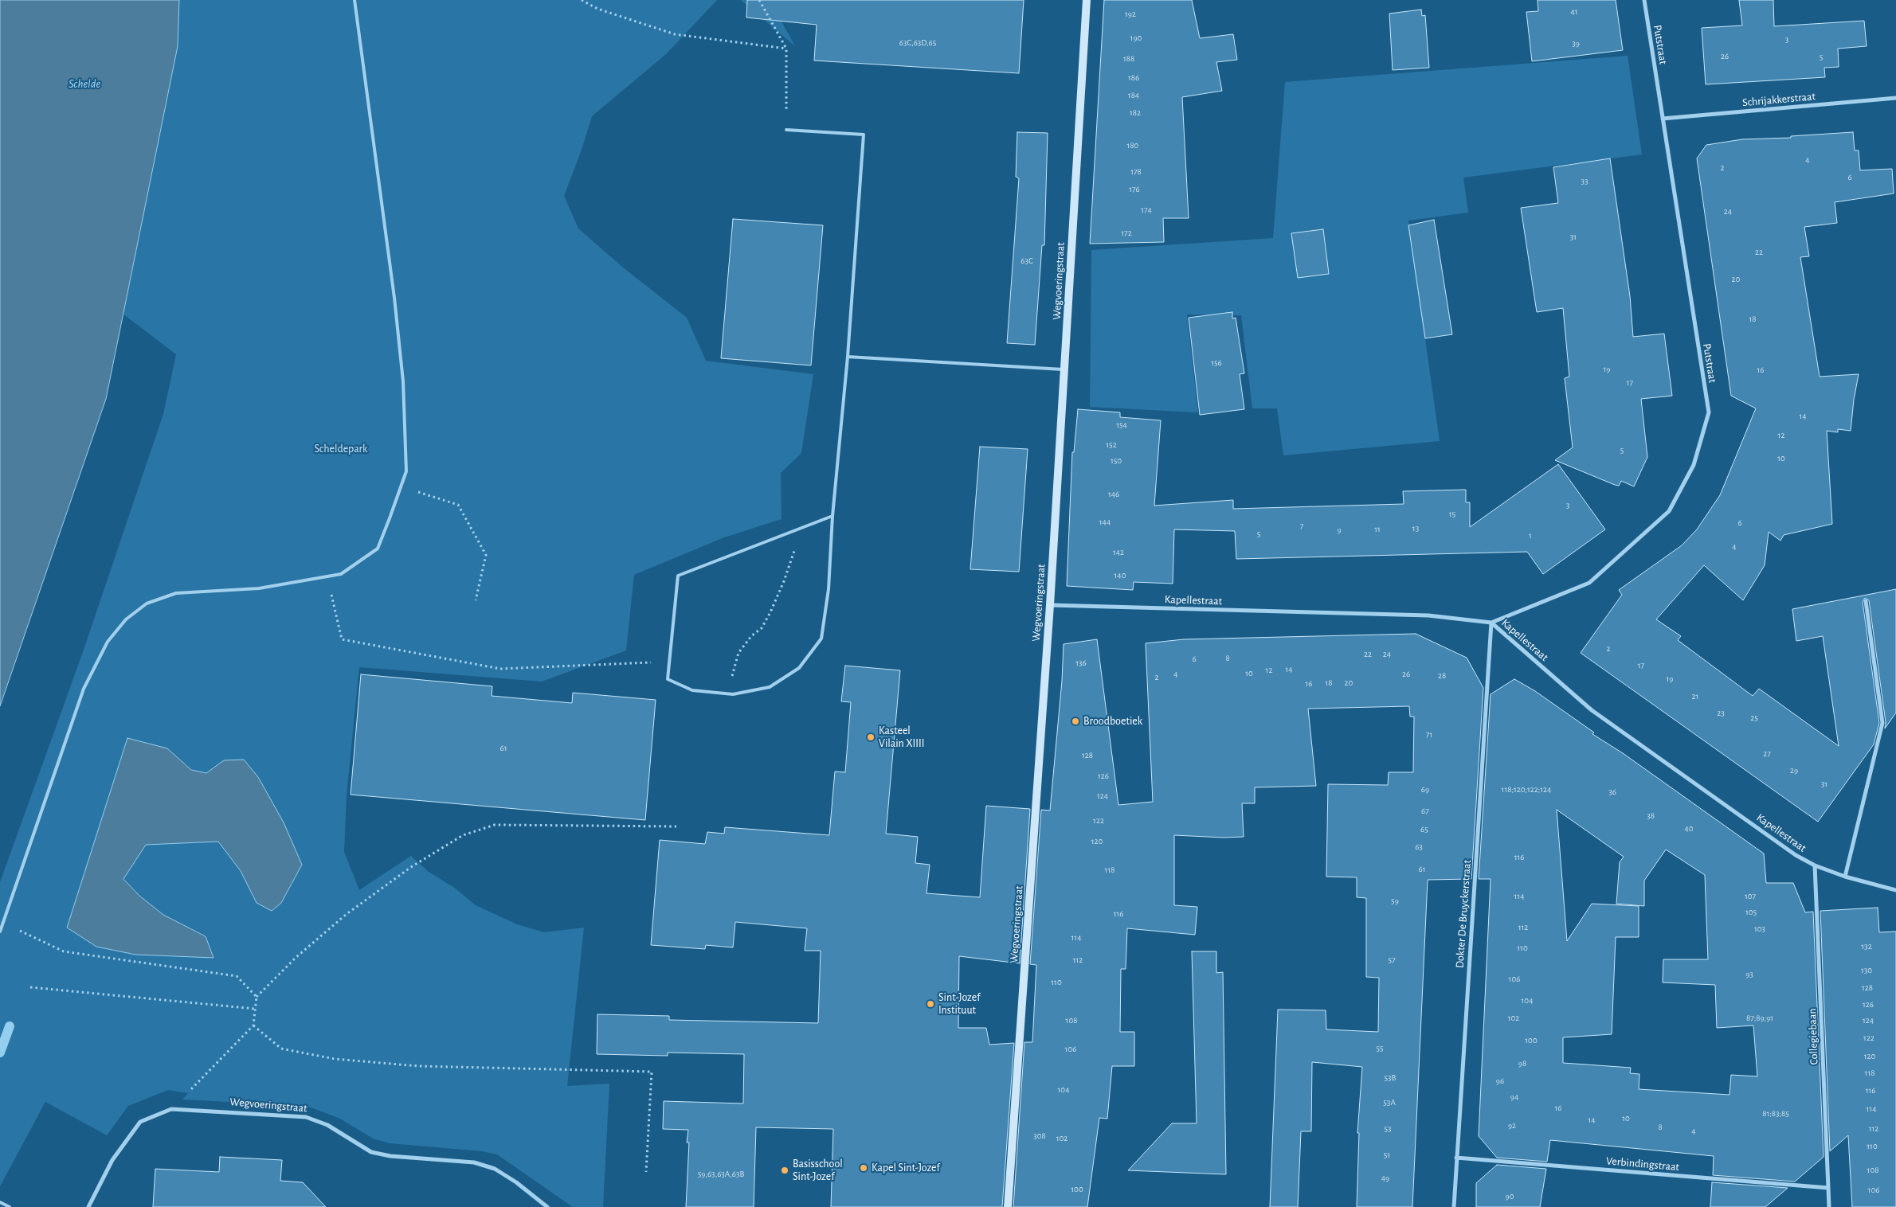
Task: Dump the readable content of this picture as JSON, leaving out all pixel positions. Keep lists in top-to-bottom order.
{
  "streets": {
    "street": [
      "Putstraat",
      "Schrijakkerstraat",
      "Wegvoeringstraat",
      "Kapellestraat",
      "Dokter De Bruyckerstraat",
      "Collegiebaan",
      "Verbindingstraat"
    ]
  },
  "crossings": [
    ["Putstraat", "Schrijakkerstraat"],
    ["Putstraat", "Kapellestraat"],
    ["Putstraat", "Dokter De Bruyckerstraat"],
    ["Wegvoeringstraat", "Kapellestraat"],
    ["Kapellestraat", "Dokter De Bruyckerstraat"],
    ["Kapellestraat", "Collegiebaan"],
    ["Dokter De Bruyckerstraat", "Verbindingstraat"],
    ["Collegiebaan", "Verbindingstraat"]
  ],
  "water": ["Schelde"],
  "parks": ["Scheldepark"],
  "places": [
    "Broodboetiek",
    "Kasteel Vilain XIIII",
    "Sint-Jozef Instituut",
    "Kapel Sint-Jozef",
    "Basisschool Sint-Jozef"
  ],
  "house_numbers": [
    "41",
    "192",
    "190",
    "3",
    "63C,63D,65",
    "39",
    "26",
    "5",
    "188",
    "186",
    "184",
    "182",
    "180",
    "4",
    "2",
    "178",
    "6",
    "33",
    "176",
    "174",
    "24",
    "172",
    "31",
    "22",
    "63C",
    "20",
    "18",
    "156",
    "19",
    "16",
    "17",
    "14",
    "154",
    "12",
    "152",
    "5",
    "10",
    "150",
    "146",
    "3",
    "15",
    "144",
    "6",
    "7",
    "13",
    "11",
    "9",
    "5",
    "1",
    "4",
    "142",
    "140",
    "2",
    "22",
    "24",
    "8",
    "6",
    "136",
    "17",
    "14",
    "12",
    "10",
    "4",
    "26",
    "28",
    "2",
    "19",
    "18",
    "20",
    "16",
    "21",
    "23",
    "25",
    "71",
    "61",
    "27",
    "128",
    "29",
    "126",
    "31",
    "69",
    "118;120;122;124",
    "36",
    "124",
    "67",
    "38",
    "122",
    "40",
    "65",
    "120",
    "63",
    "116",
    "61",
    "118",
    "114",
    "107",
    "59",
    "105",
    "116",
    "112",
    "103",
    "114",
    "132",
    "110",
    "112",
    "57",
    "130",
    "93",
    "106",
    "110",
    "128",
    "104",
    "126",
    "102",
    "87;89;91",
    "108",
    "124",
    "122",
    "100",
    "55",
    "106",
    "120",
    "98",
    "118",
    "53B",
    "96",
    "104",
    "116",
    "94",
    "53A",
    "16",
    "114",
    "81;83;85",
    "10",
    "14",
    "92",
    "8",
    "53",
    "112",
    "4",
    "308",
    "102",
    "110",
    "51",
    "108",
    "59,63,63A,63B",
    "49",
    "100",
    "106",
    "90"
  ]
}
